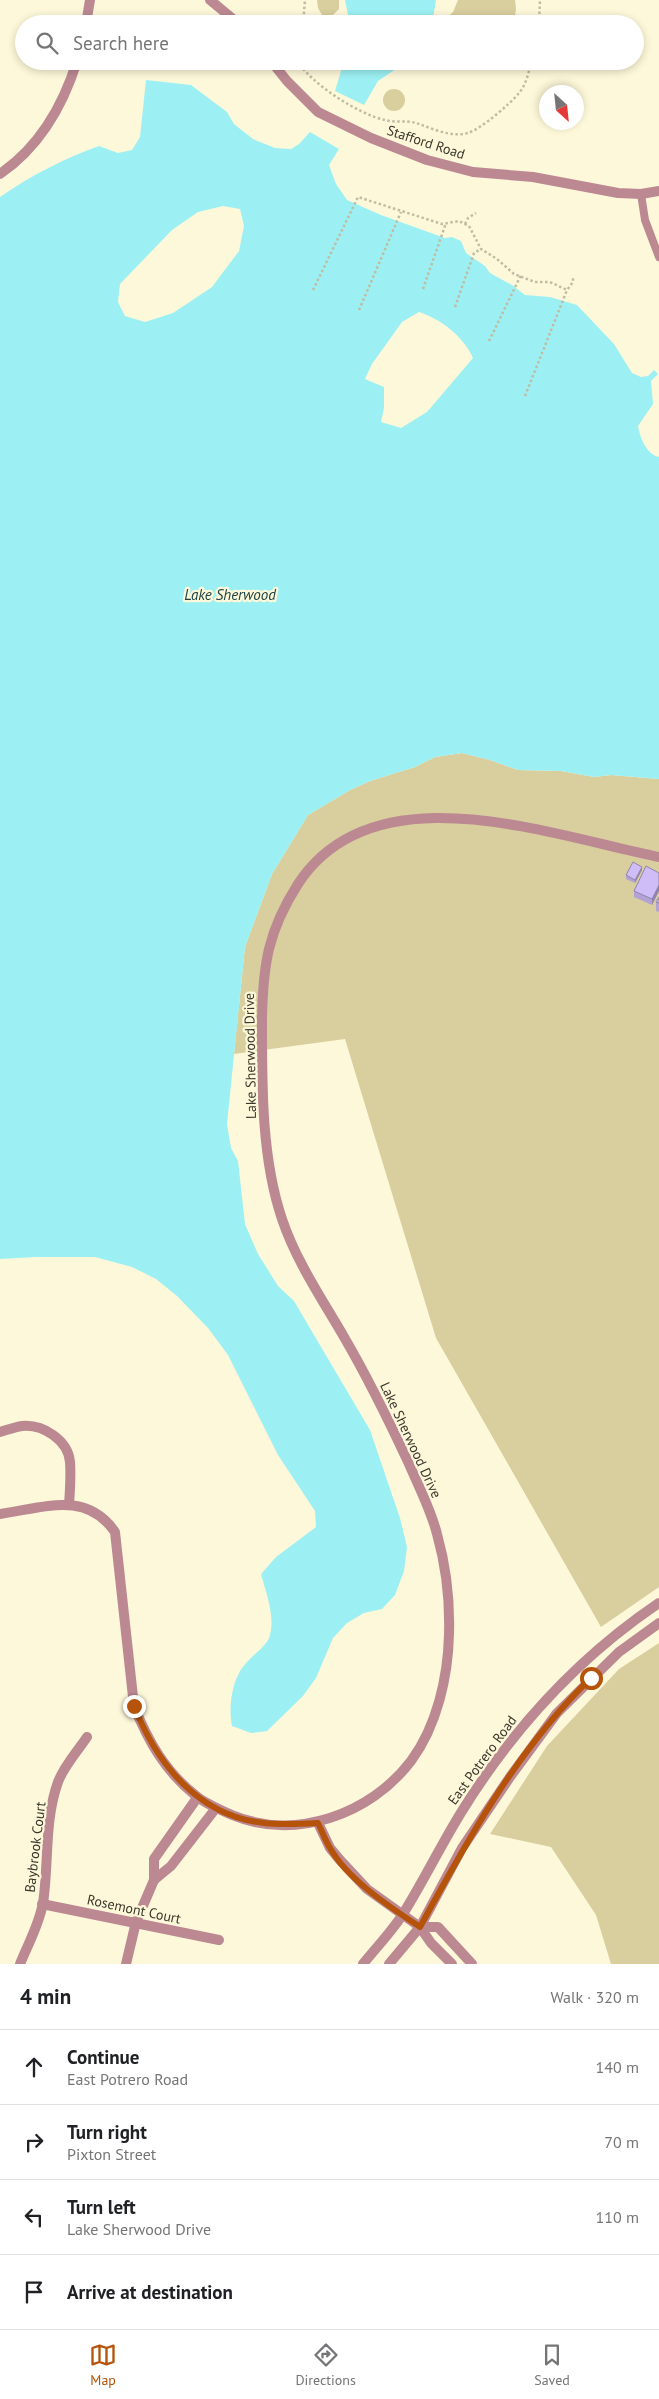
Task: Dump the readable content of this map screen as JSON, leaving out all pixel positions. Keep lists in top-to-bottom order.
{
  "streets": {
    "street": [
      "Stafford Road",
      "Lake Sherwood Drive",
      "East Potrero Road",
      "Baybrook Court",
      "Rosemont Court"
    ]
  },
  "crossings": [
    ["Baybrook Court", "Rosemont Court"]
  ],
  "water": ["Lake Sherwood"],
  "north": "bottom right",
  "page": {
    "search": "Search here",
    "heading": ["4 min", "Walk · 320 m"],
    "list": [
      ["Continue", "East Potrero Road", "140 m"],
      ["Turn right", "Pixton Street", "70 m"],
      ["Turn left", "Lake Sherwood Drive", "110 m"],
      "Arrive at destination"
    ],
    "nav": ["Map", "Directions", "Saved"]
  }
}
